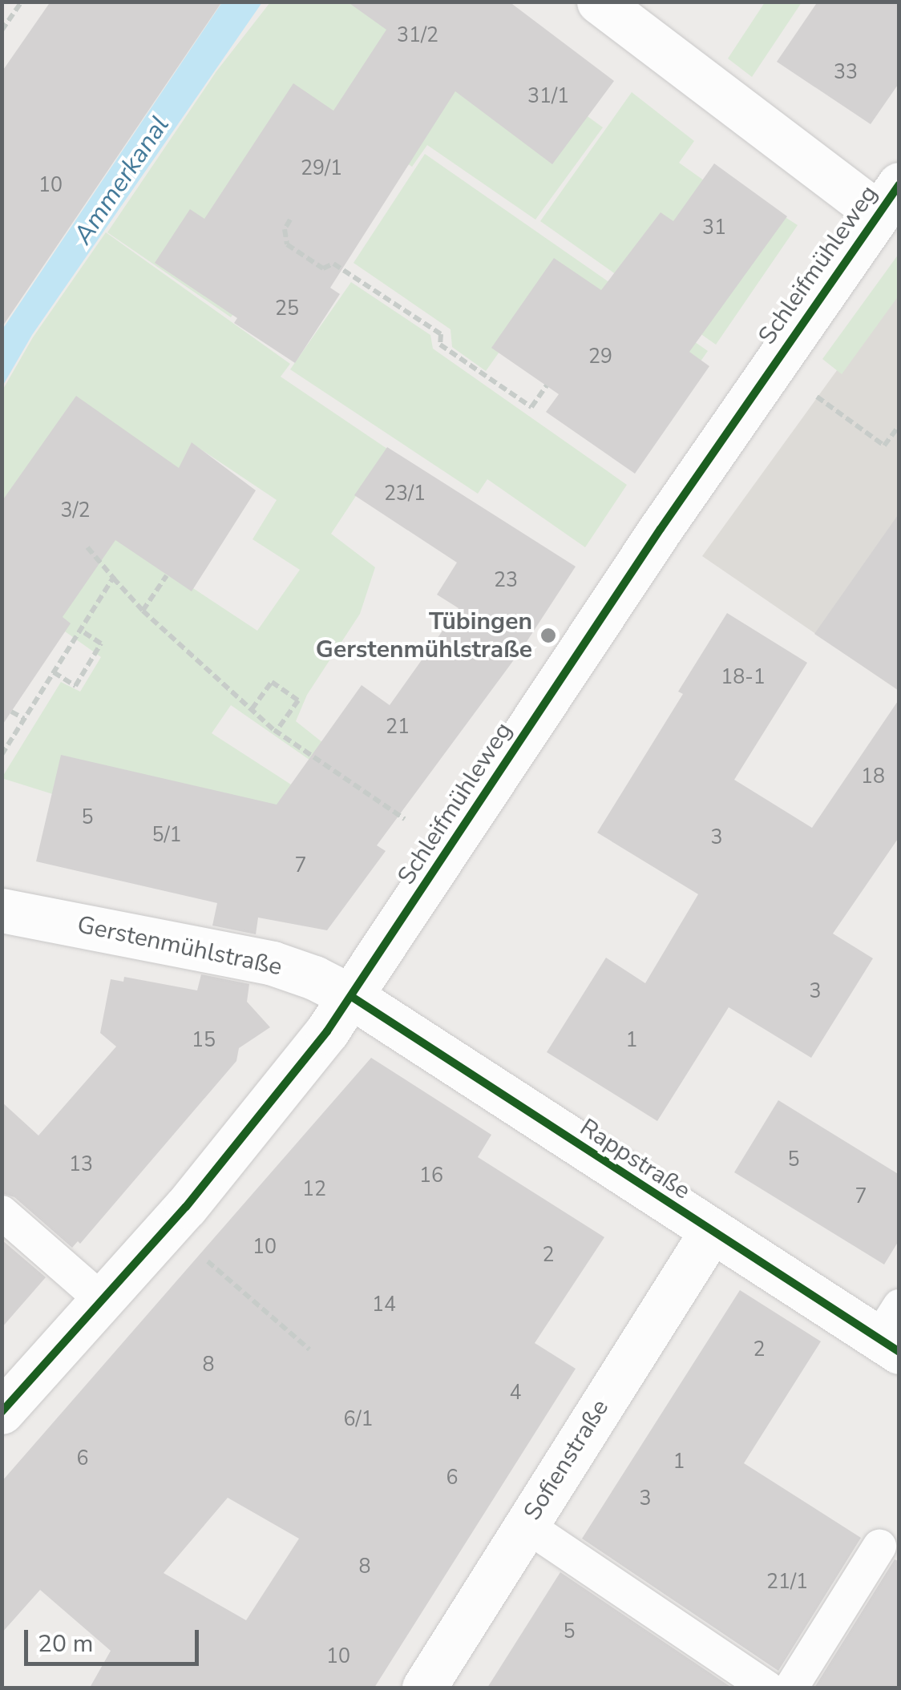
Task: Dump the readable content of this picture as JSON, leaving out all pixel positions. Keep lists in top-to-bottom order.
{
  "streets": {
    "street": [
      "Schleifmühleweg",
      "Gerstenmühlstraße",
      "Rappstraße",
      "Sofienstraße"
    ]
  },
  "crossings": [
    ["Schleifmühleweg", "Gerstenmühlstraße"],
    ["Schleifmühleweg", "Rappstraße"],
    ["Gerstenmühlstraße", "Rappstraße"],
    ["Rappstraße", "Sofienstraße"]
  ],
  "water": ["Ammerkanal"],
  "places": ["Tübingen Gerstenmühlstraße"],
  "house_numbers": [
    "31/2",
    "33",
    "31/1",
    "29/1",
    "10",
    "31",
    "25",
    "29",
    "23/1",
    "3/2",
    "23",
    "18-1",
    "21",
    "18",
    "5",
    "5/1",
    "3",
    "7",
    "3",
    "15",
    "1",
    "5",
    "13",
    "16",
    "12",
    "7",
    "10",
    "2",
    "14",
    "2",
    "8",
    "4",
    "6/1",
    "6",
    "1",
    "6",
    "3",
    "8",
    "21/1",
    "5",
    "10"
  ],
  "scale_bar": "20 m"
}
